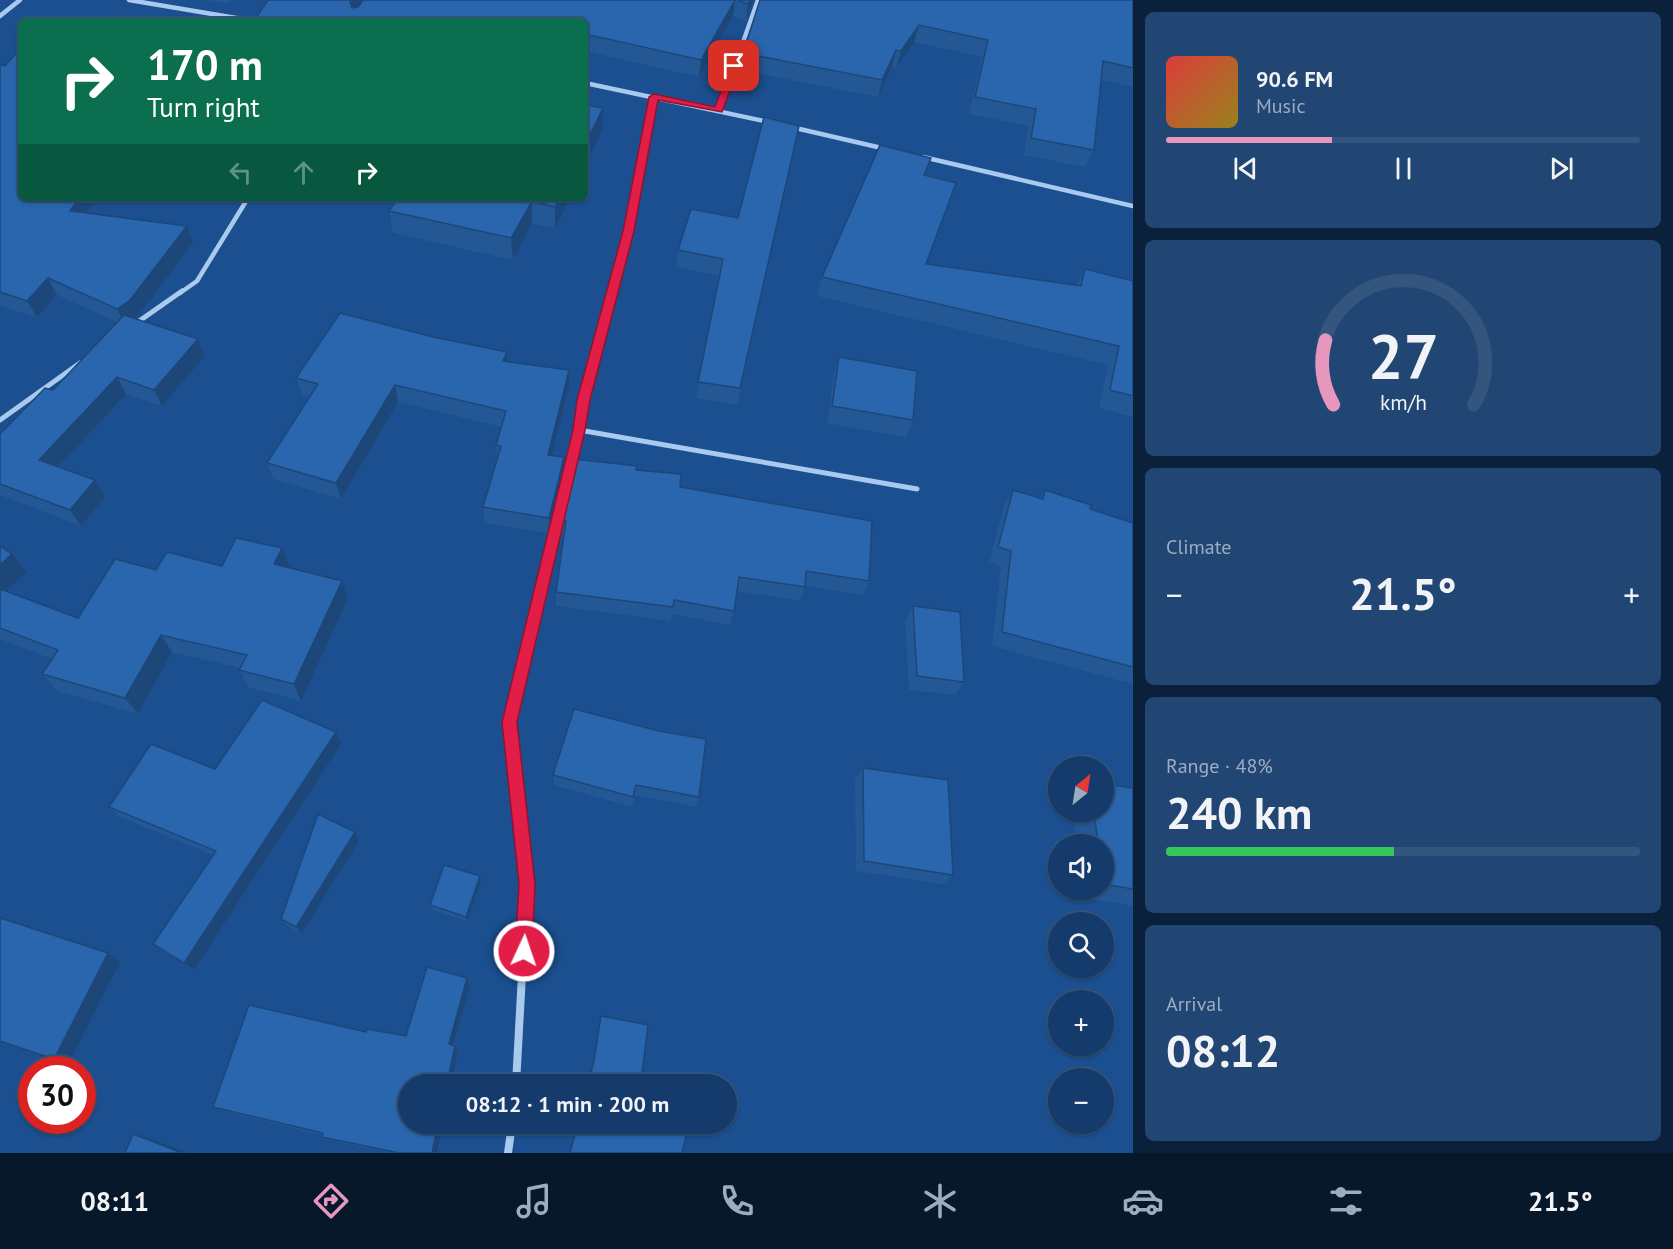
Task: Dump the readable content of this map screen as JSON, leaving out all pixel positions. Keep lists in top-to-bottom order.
{
  "north": "top right",
  "page": {
    "turn": ["170 m", "Turn right"],
    "song": ["90.6 FM", "Music"],
    "tile": [
      "Climate",
      ["Range · 48%", "240 km"],
      ["Arrival", "08:12"]
    ],
    "heat": ["−", "21.5°", "+"],
    "map_buttons": ["+", "−"],
    "limit": "30",
    "trip": "08:12 · 1 min · 200 m",
    "tabs": ["08:11", "21.5°"],
    "gauge": ["27", "km/h"]
  }
}
